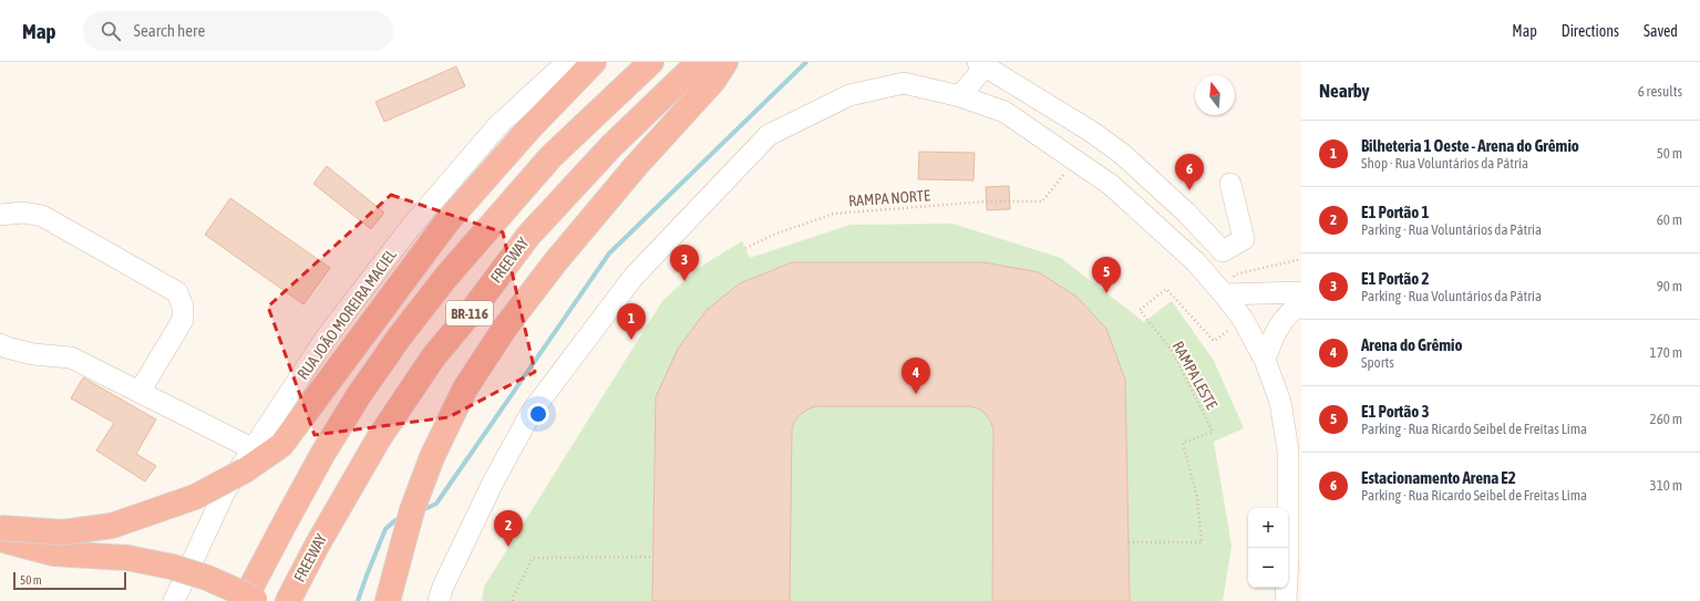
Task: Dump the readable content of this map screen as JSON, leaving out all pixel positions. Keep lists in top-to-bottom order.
{
  "streets": {
    "highway": ["FREEWAY", "BR-116"],
    "street": ["RUA JOÃO MOREIRA MACIEL"],
    "path": ["RAMPA NORTE", "RAMPA LESTE"]
  },
  "scale_bar": "50 m",
  "north": "top",
  "page": {
    "header": "Map",
    "search": "Search here",
    "nav": ["Map", "Directions", "Saved"],
    "heading": ["Nearby", "6 results"],
    "list": [
      {
        "mark": "1",
        "name": "Bilheteria 1 Oeste - Arena do Grêmio",
        "note": "Shop · Rua Voluntários da Pátria",
        "value": "50 m"
      },
      {
        "mark": "2",
        "name": "E1 Portão 1",
        "note": "Parking · Rua Voluntários da Pátria",
        "value": "60 m"
      },
      {
        "mark": "3",
        "name": "E1 Portão 2",
        "note": "Parking · Rua Voluntários da Pátria",
        "value": "90 m"
      },
      {
        "mark": "4",
        "name": "Arena do Grêmio",
        "note": "Sports",
        "value": "170 m"
      },
      {
        "mark": "5",
        "name": "E1 Portão 3",
        "note": "Parking · Rua Ricardo Seibel de Freitas Lima",
        "value": "260 m"
      },
      {
        "mark": "6",
        "name": "Estacionamento Arena E2",
        "note": "Parking · Rua Ricardo Seibel de Freitas Lima",
        "value": "310 m"
      }
    ],
    "pins": [
      "6",
      "3",
      "5",
      "1",
      "4",
      "2"
    ],
    "map_buttons": ["+", "−"],
    "scale": "50 m"
  }
}
